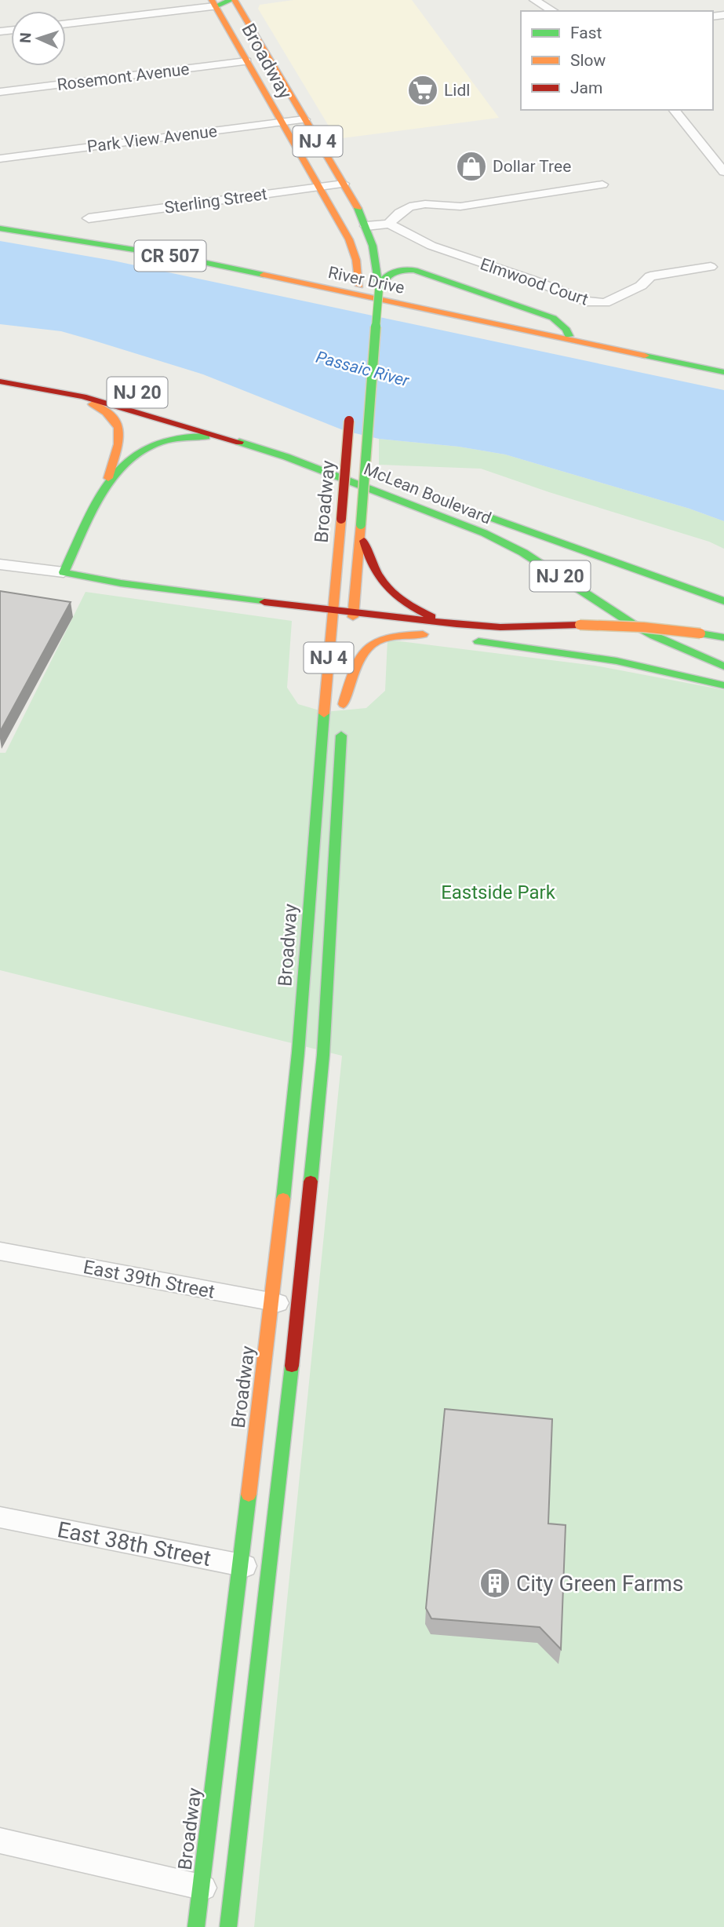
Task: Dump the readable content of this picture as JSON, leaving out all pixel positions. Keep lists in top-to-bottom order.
{
  "streets": {
    "main road": [
      "Broadway",
      "NJ 4",
      "CR 507",
      "River Drive",
      "NJ 20",
      "McLean Boulevard"
    ],
    "street": [
      "Rosemont Avenue",
      "Park View Avenue",
      "Sterling Street",
      "Elmwood Court",
      "East 39th Street",
      "East 38th Street"
    ]
  },
  "crossings": [
    ["Broadway", "Rosemont Avenue"],
    ["Broadway", "Park View Avenue"],
    ["Broadway", "Sterling Street"],
    ["Broadway", "East 39th Street"],
    ["Broadway", "East 38th Street"]
  ],
  "water": ["Passaic River"],
  "parks": ["Eastside Park"],
  "places": {
    "supermarket": ["Lidl"],
    "shop": ["Dollar Tree"],
    "building": ["City Green Farms"]
  },
  "legend": ["Fast", "Slow", "Jam"],
  "north": "left"
}
